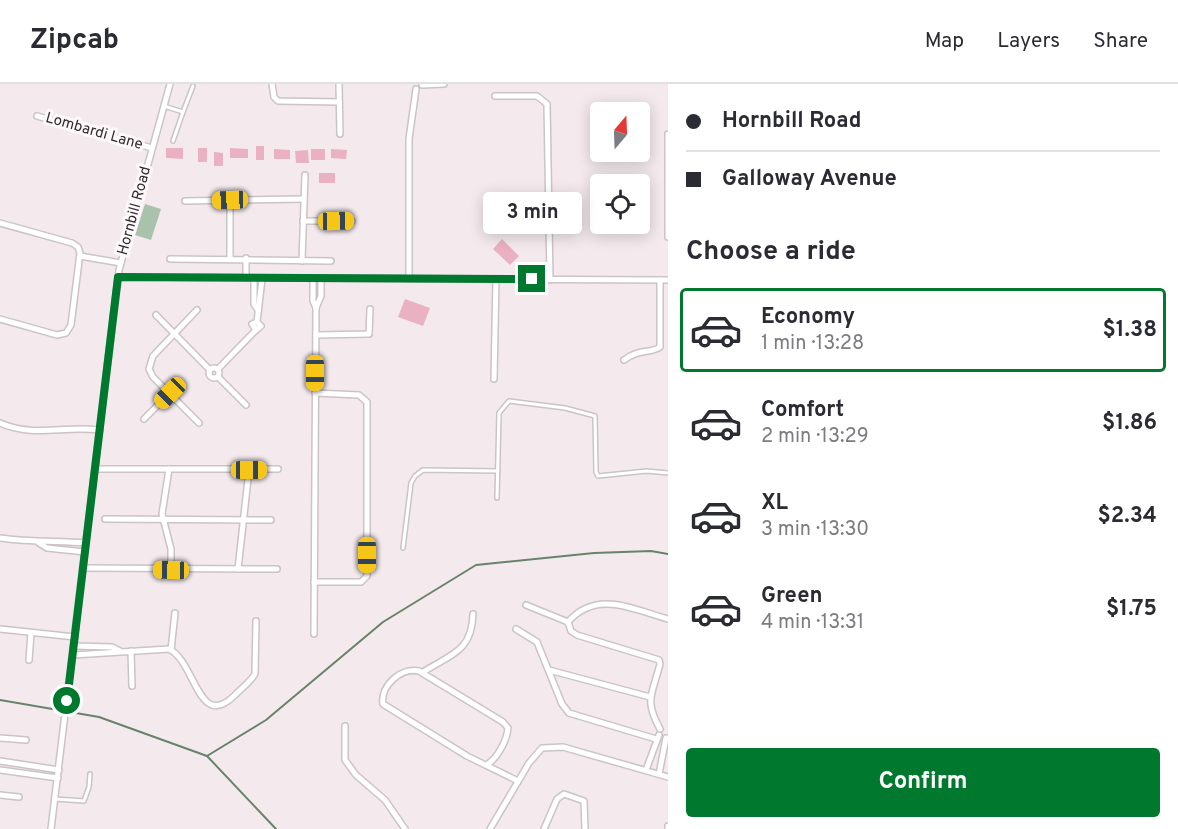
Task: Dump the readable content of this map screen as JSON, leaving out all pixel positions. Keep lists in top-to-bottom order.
{
  "streets": {
    "street": ["Lombardi Lane", "Hornbill Road"]
  },
  "crossings": [
    ["Lombardi Lane", "Hornbill Road"]
  ],
  "north": "top",
  "page": {
    "header": "Zipcab",
    "nav": ["Map", "Layers", "Share"],
    "banner": ["Hornbill Road", "Galloway Avenue"],
    "bubble": "3 min",
    "heading": "Choose a ride",
    "list": [
      {
        "name": "Economy",
        "note": "1 min · 13:28",
        "value": "$1.38"
      },
      {
        "name": "Comfort",
        "note": "2 min · 13:29",
        "value": "$1.86"
      },
      {
        "name": "XL",
        "note": "3 min · 13:30",
        "value": "$2.34"
      },
      {
        "name": "Green",
        "note": "4 min · 13:31",
        "value": "$1.75"
      }
    ],
    "buttons": "Confirm"
  }
}
